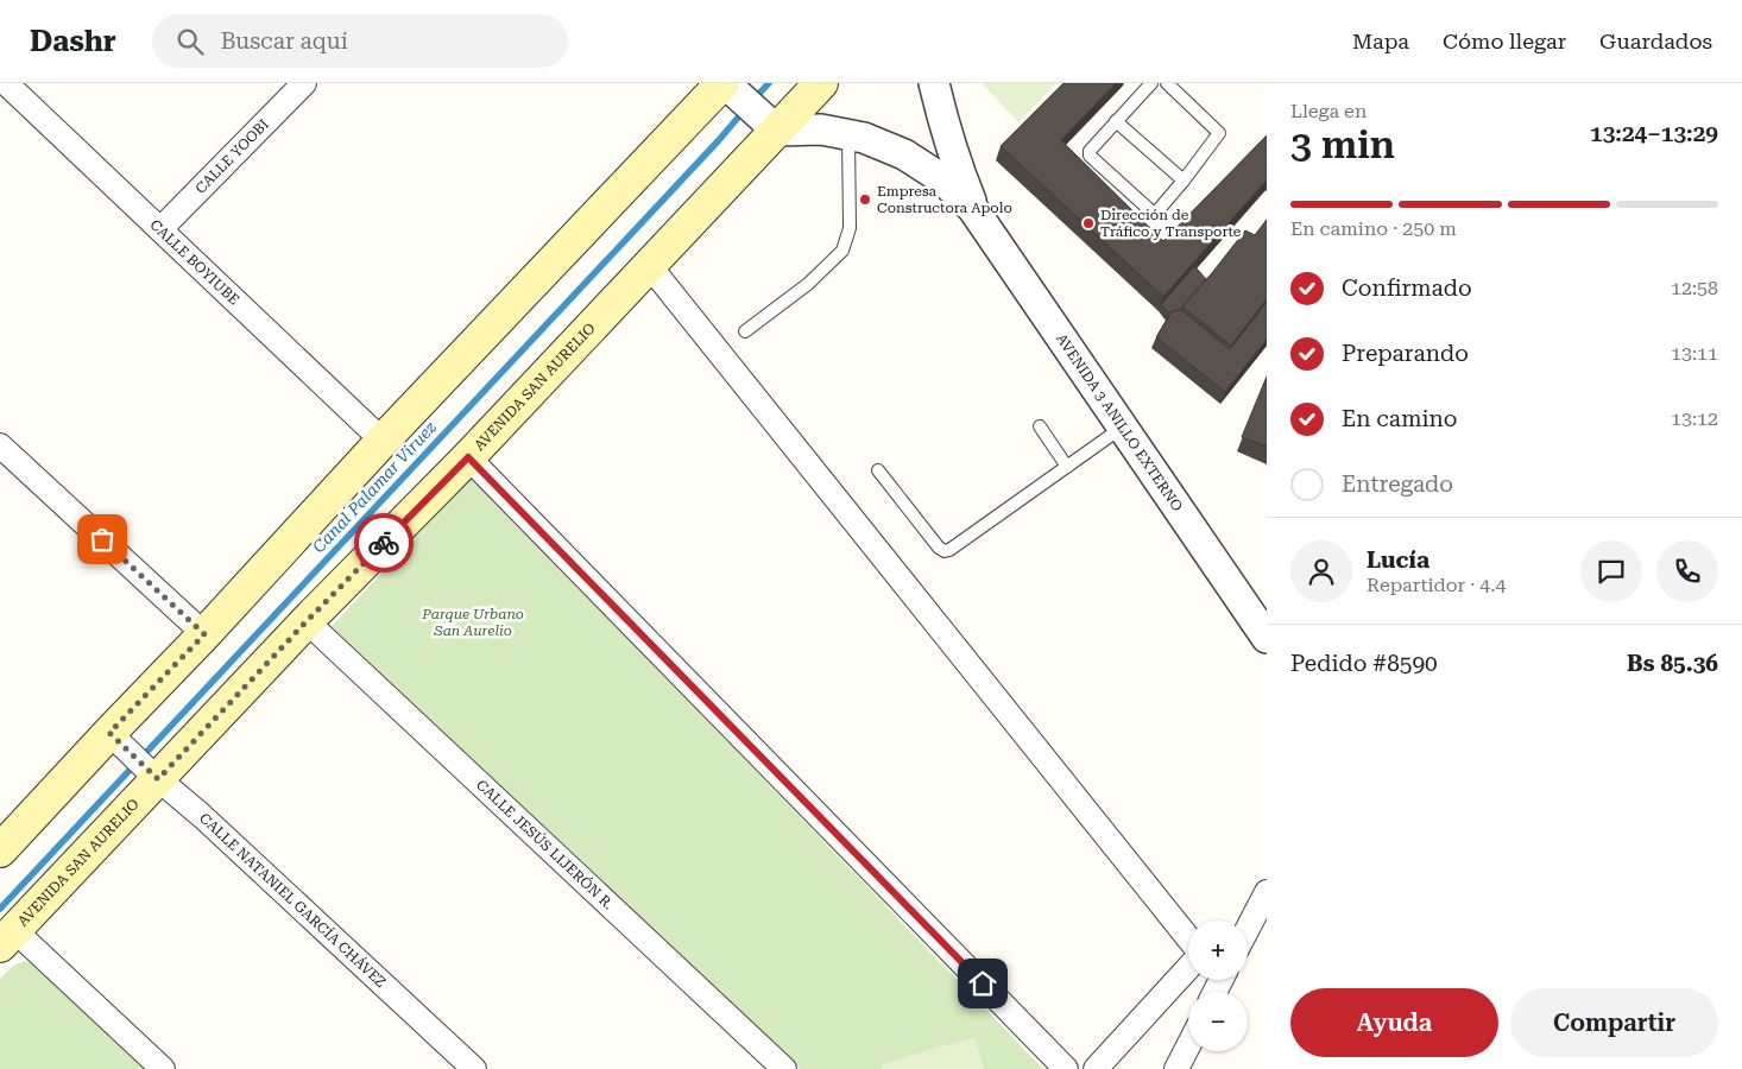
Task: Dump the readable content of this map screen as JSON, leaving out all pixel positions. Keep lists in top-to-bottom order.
{
  "streets": {
    "main road": ["AVENIDA SAN AURELIO"],
    "street": [
      "CALLE YOOBI",
      "CALLE BOYIUBE",
      "AVENIDA 3 ANILLO EXTERNO",
      "CALLE JESÚS LIJERÓN R.",
      "CALLE NATANIEL GARCÍA CHÁVEZ"
    ]
  },
  "crossings": [
    ["CALLE YOOBI", "CALLE BOYIUBE"],
    ["AVENIDA SAN AURELIO", "AVENIDA 3 ANILLO EXTERNO"],
    ["AVENIDA SAN AURELIO", "CALLE JESÚS LIJERÓN R."],
    ["AVENIDA SAN AURELIO", "CALLE NATANIEL GARCÍA CHÁVEZ"]
  ],
  "water": ["Canal Palamar Viruez"],
  "parks": ["Parque Urbano San Aurelio"],
  "places": ["Empresa Constructora Apolo", "Dirección de Tráfico y Transporte"],
  "page": {
    "header": "Dashr",
    "search": "Buscar aquí",
    "nav": ["Mapa", "Cómo llegar", "Guardados"],
    "heading": ["3 min", "Llega en", "13:24–13:29"],
    "panel": [
      "Lucía",
      "Repartidor · 4.4",
      "Pedido #8590",
      "Bs 85.36"
    ],
    "bar": "En camino · 250 m",
    "list": [
      ["Confirmado", "12:58"],
      ["Preparando", "13:11"],
      ["En camino", "13:12"],
      "Entregado"
    ],
    "map_buttons": ["+", "−"],
    "buttons": ["Ayuda", "Compartir"]
  }
}
